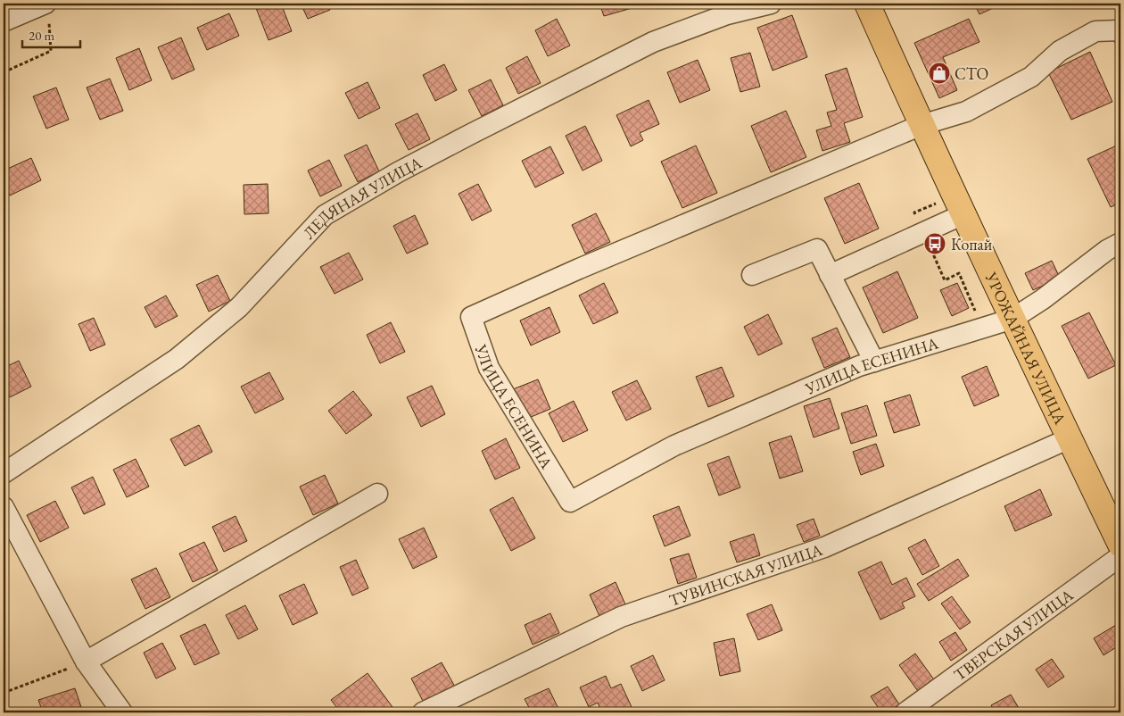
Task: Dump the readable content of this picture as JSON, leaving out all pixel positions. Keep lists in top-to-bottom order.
{
  "streets": {
    "main road": ["УРОЖАЙНАЯ УЛИЦА"],
    "street": [
      "ЛЕДЯНАЯ УЛИЦА",
      "УЛИЦА ЕСЕНИНА",
      "ТУВИНСКАЯ УЛИЦА",
      "ТВЕРСКАЯ УЛИЦА"
    ]
  },
  "crossings": [
    ["УРОЖАЙНАЯ УЛИЦА", "УЛИЦА ЕСЕНИНА"],
    ["УРОЖАЙНАЯ УЛИЦА", "ТУВИНСКАЯ УЛИЦА"]
  ],
  "places": {
    "shop": ["СТО"],
    "bus stop": ["Копай"]
  },
  "scale_bar": "20 m"
}
